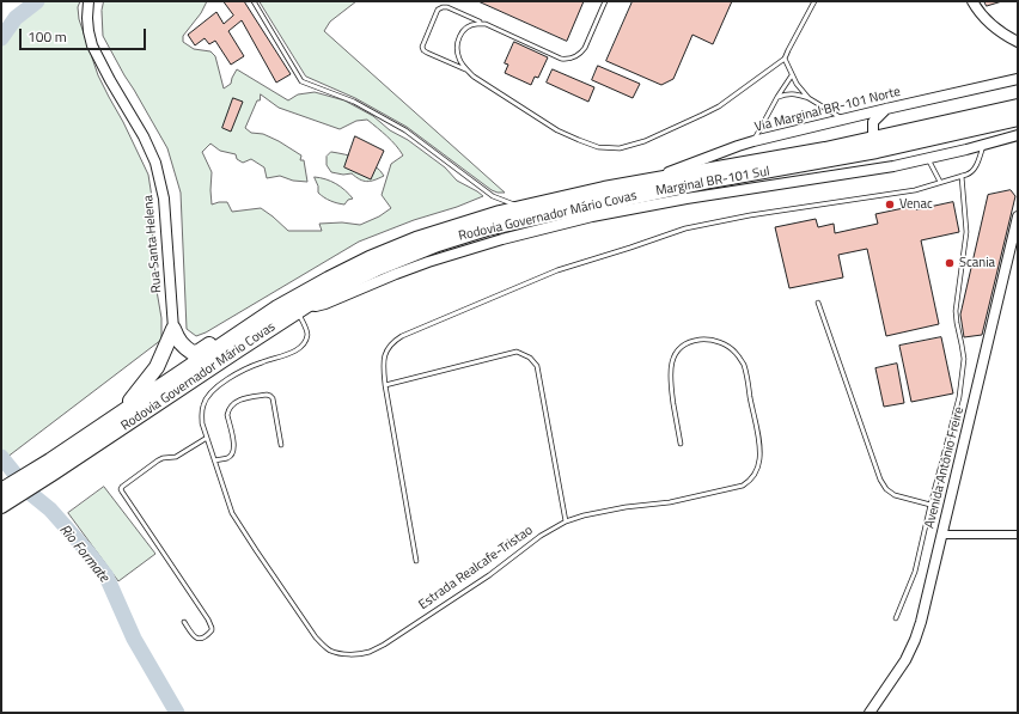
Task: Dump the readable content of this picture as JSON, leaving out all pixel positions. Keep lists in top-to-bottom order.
{
  "streets": {
    "highway": ["Rodovia Governador Mário Covas"],
    "street": [
      "Via Marginal BR-101 Norte",
      "Marginal BR-101 Sul",
      "Rua Santa Helena",
      "Avenida Antônio Freire"
    ],
    "lane": ["Estrada Realcafe-Tristao"]
  },
  "crossings": [
    ["Via Marginal BR-101 Norte", "Rodovia Governador Mário Covas"],
    ["Marginal BR-101 Sul", "Rodovia Governador Mário Covas"],
    ["Marginal BR-101 Sul", "Estrada Realcafe-Tristao"],
    ["Rodovia Governador Mário Covas", "Estrada Realcafe-Tristao"]
  ],
  "water": ["Rio Formate"],
  "places": ["Venac", "Scania"],
  "scale_bar": "100 m"
}
